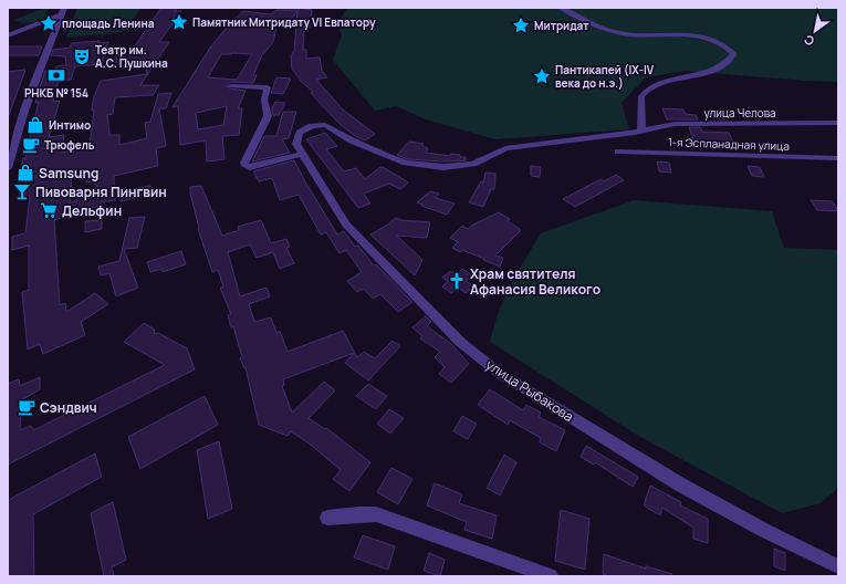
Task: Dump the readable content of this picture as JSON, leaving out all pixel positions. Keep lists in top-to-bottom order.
{
  "streets": {
    "street": ["улица Челова", "1-я Эспланадная улица", "улица Рыбакова"]
  },
  "crossings": [
    ["улица Челова", "улица Рыбакова"]
  ],
  "places": {
    "place": [
      "Памятник Митридату VI Евпатору",
      "площадь Ленина",
      "Митридат",
      "Пантикапей (IX-IV века до н.э.)"
    ],
    "theatre": ["Театр им. А.С. Пушкина"],
    "bank": ["РНКБ № 154"],
    "shop": ["Интимо", "Samsung"],
    "cafe": ["Трюфель", "Сэндвич"],
    "bar": ["Пивоварня Пингвин"],
    "supermarket": ["Дельфин"],
    "church": ["Храм святителя Афанасия Великого"]
  },
  "north": "bottom left"
}
